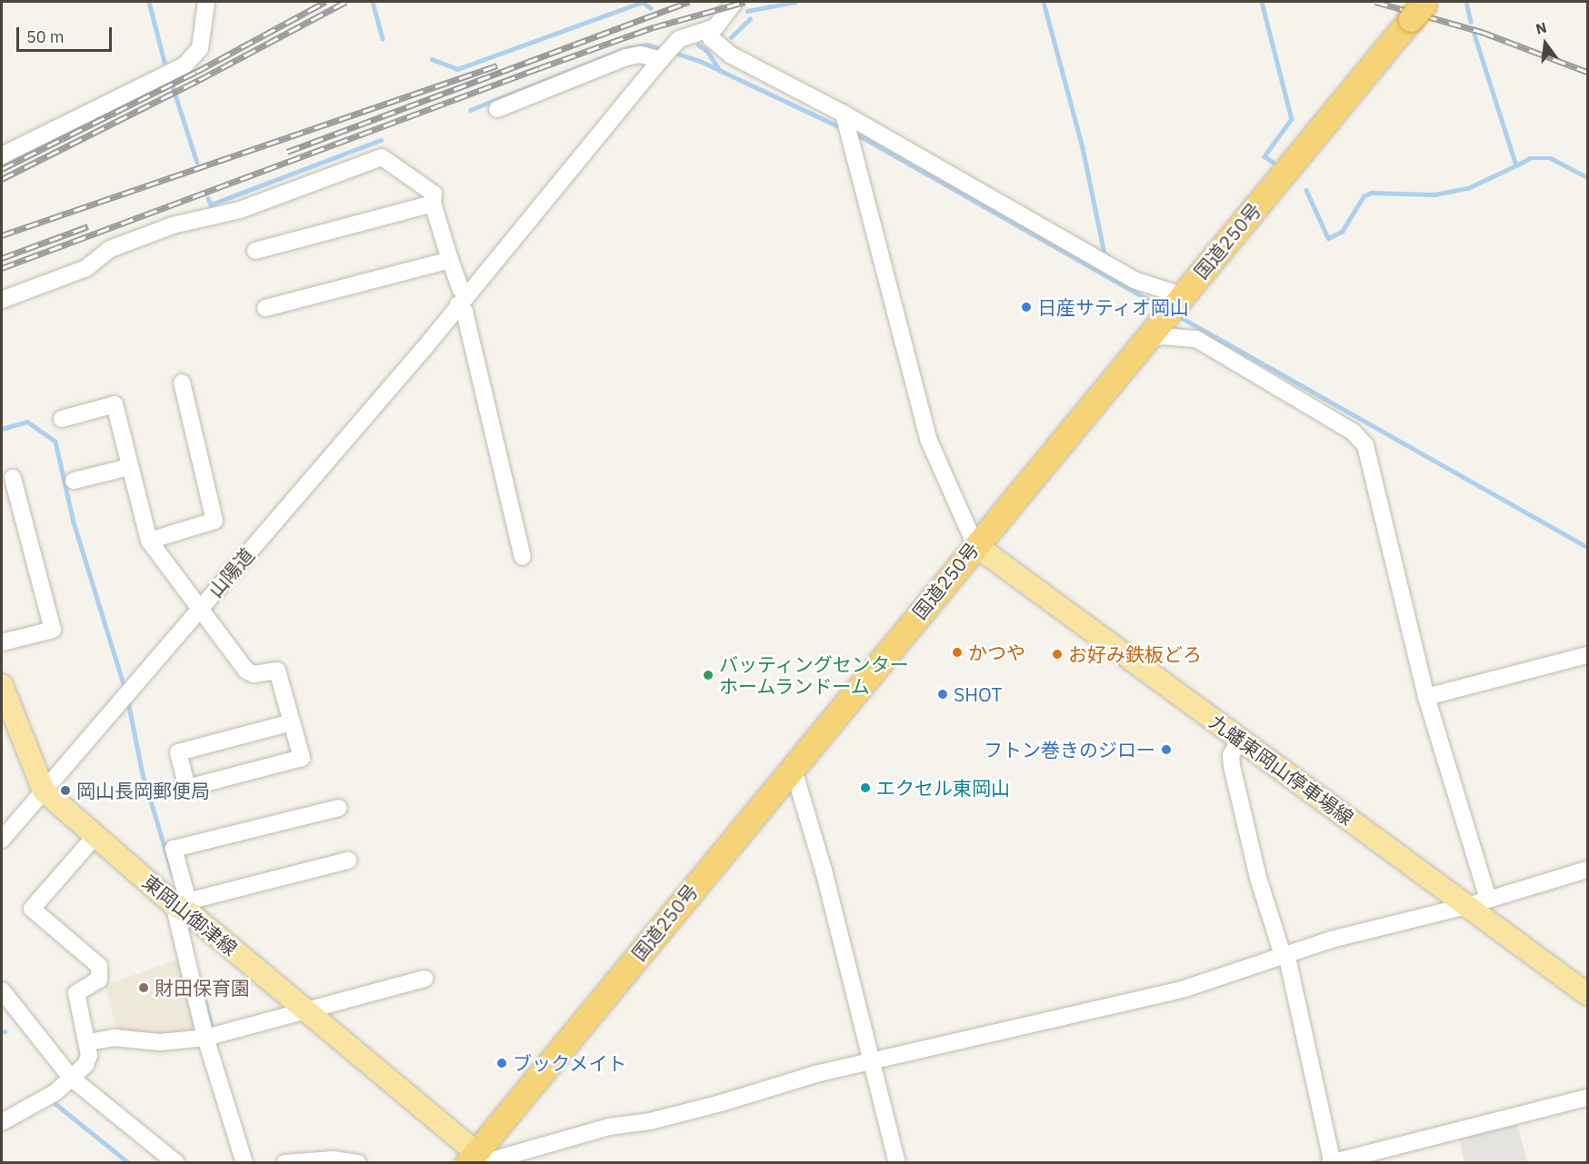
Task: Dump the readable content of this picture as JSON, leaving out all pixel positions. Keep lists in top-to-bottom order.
{
  "streets": {
    "highway": ["国道250号"],
    "main road": ["九蟠東岡山停車場線", "東岡山御津線"],
    "street": ["山陽道"]
  },
  "crossings": [
    ["国道250号", "九蟠東岡山停車場線"],
    ["国道250号", "東岡山御津線"],
    ["山陽道", "東岡山御津線"]
  ],
  "places": [
    "日産サティオ岡山",
    "かつや",
    "お好み鉄板どろ",
    "バッティングセンター ホームランドーム",
    "SHOT",
    "フトン巻きのジロー",
    "エクセル東岡山",
    "岡山長岡郵便局",
    "財田保育園",
    "ブックメイト"
  ],
  "scale_bar": "50 m",
  "north": "top"
}
